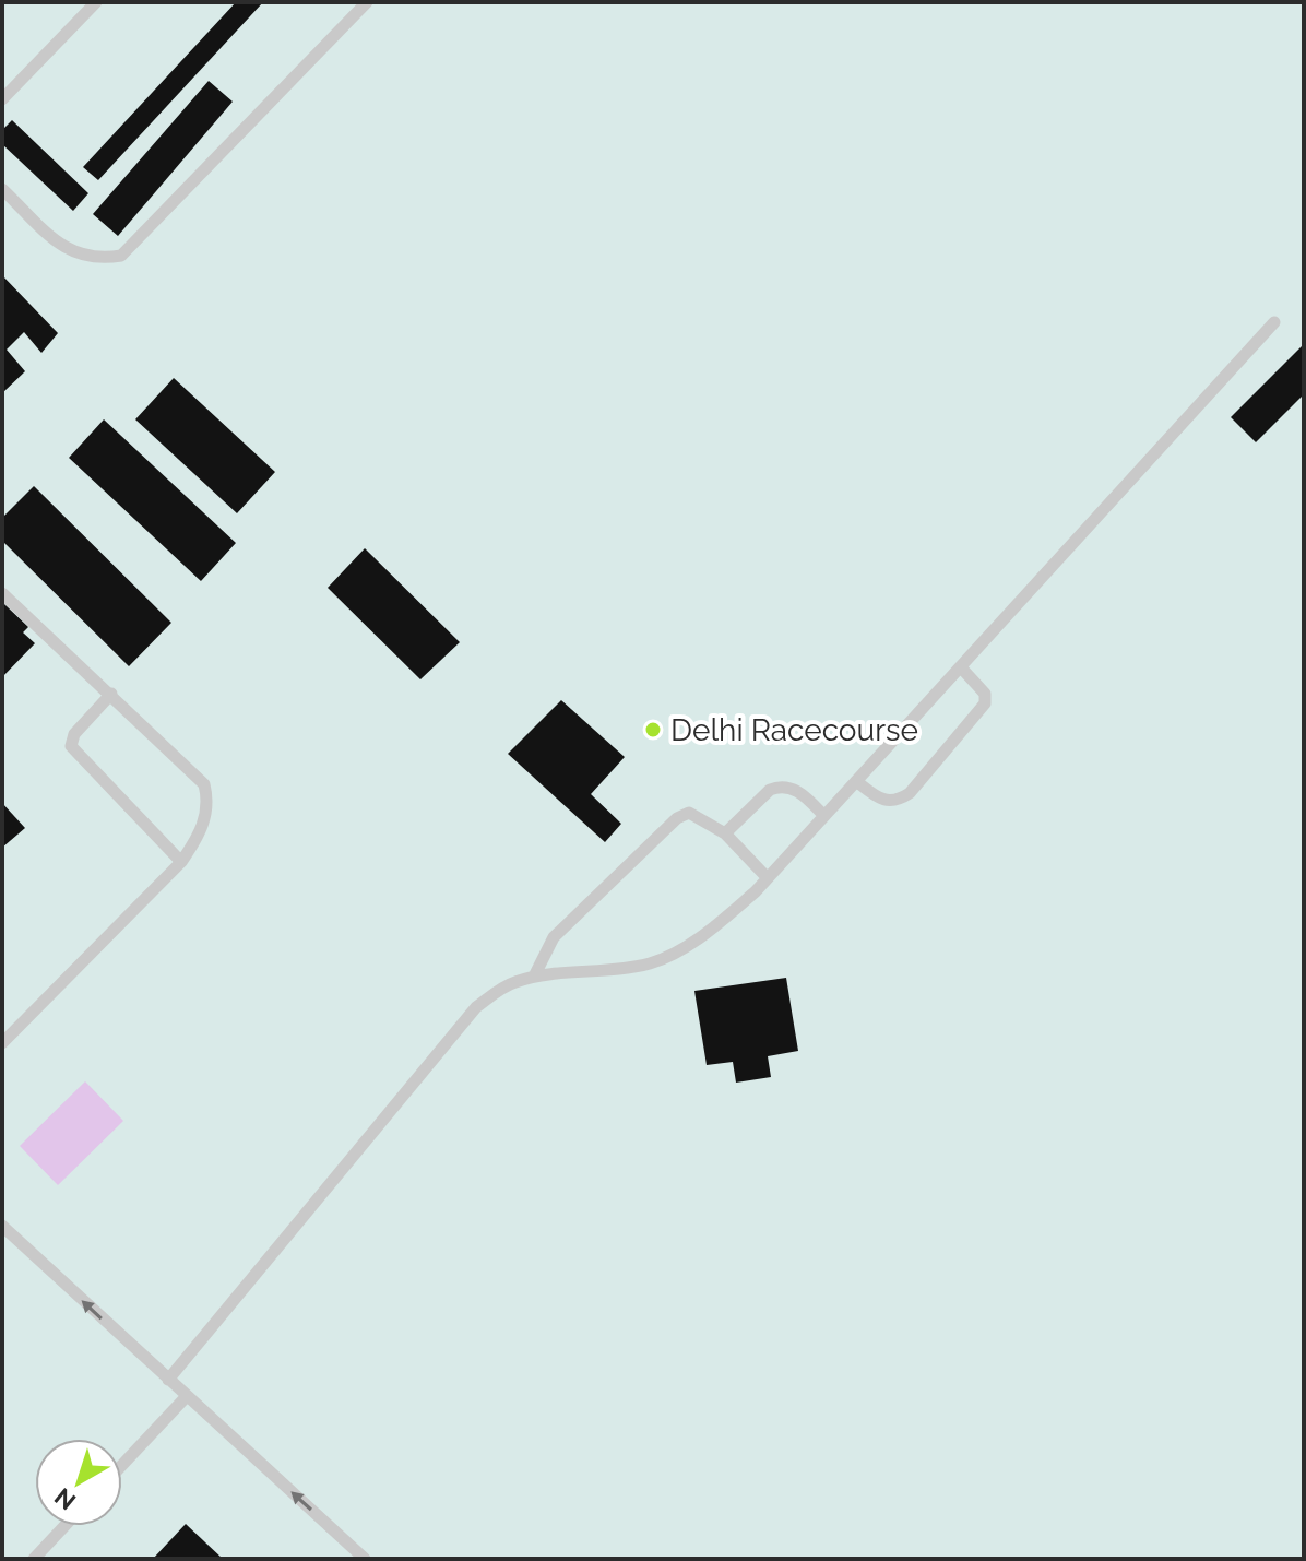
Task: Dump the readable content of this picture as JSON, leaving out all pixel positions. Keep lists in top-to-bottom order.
{
  "places": ["Delhi Racecourse"],
  "north": "bottom left"
}
